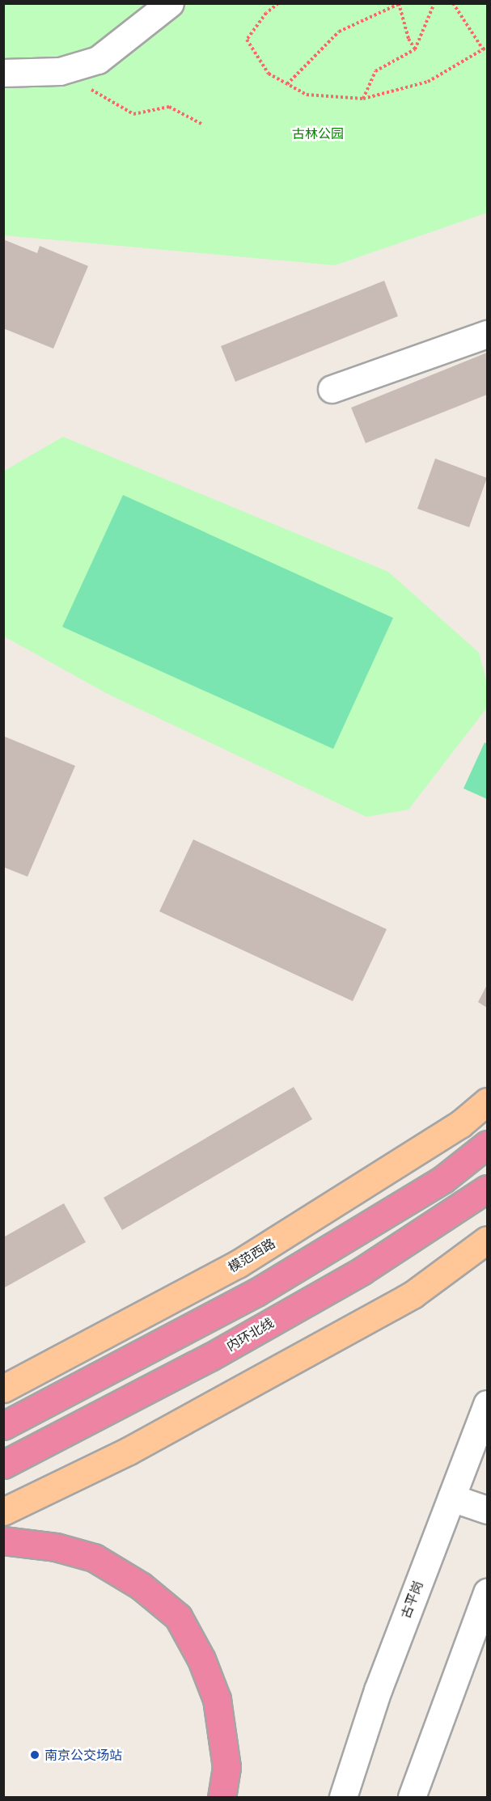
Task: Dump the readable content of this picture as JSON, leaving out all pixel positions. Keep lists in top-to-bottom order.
{
  "streets": {
    "highway": ["内环北线"],
    "main road": ["模范西路"],
    "street": ["古平岗"]
  },
  "parks": ["古林公园"],
  "places": ["南京公交场站"]
}
